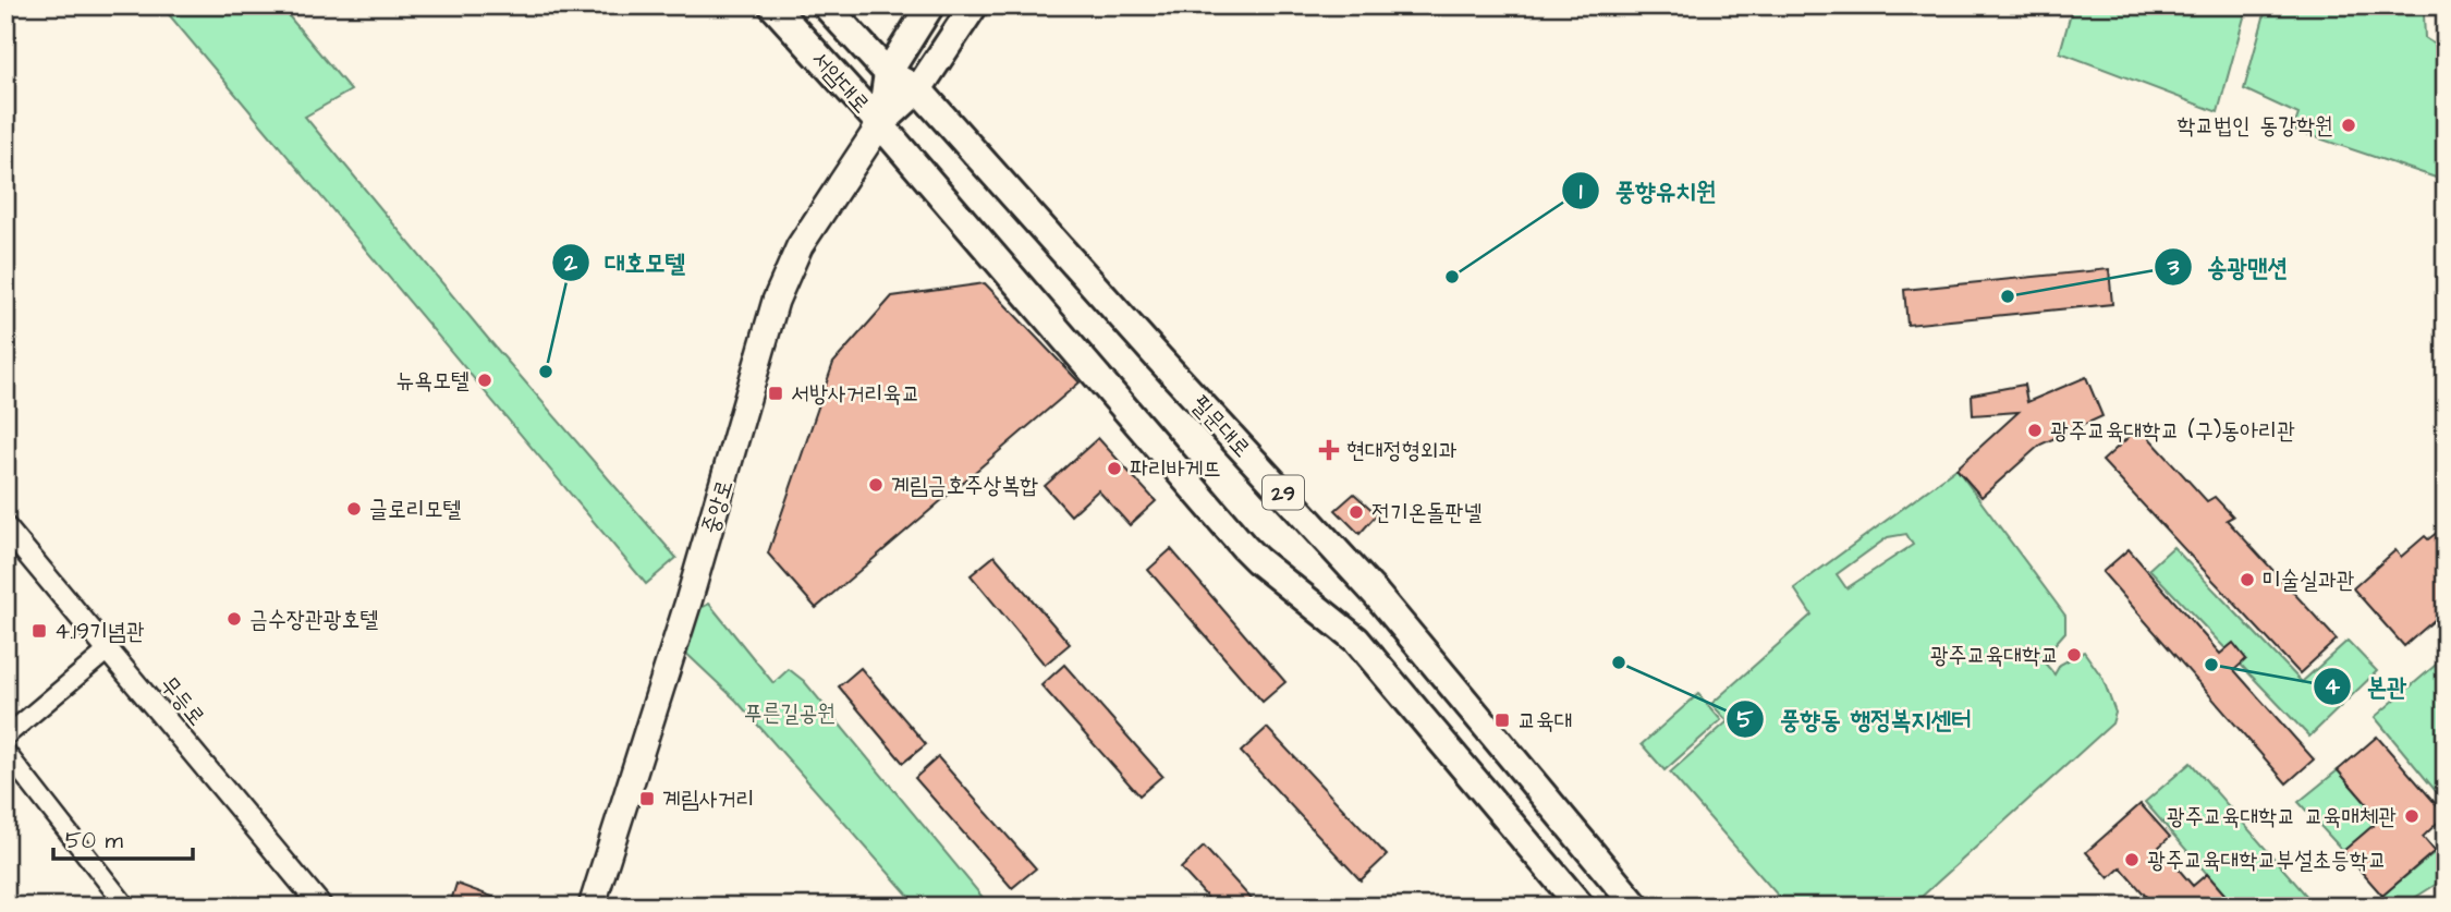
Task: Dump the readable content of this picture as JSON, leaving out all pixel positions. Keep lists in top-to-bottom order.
{
  "streets": {
    "main road": [
      "서암대로",
      "필문대로",
      "29",
      "중앙로"
    ],
    "street": ["무등로"]
  },
  "crossings": [
    ["서암대로", "필문대로"],
    ["서암대로", "중앙로"]
  ],
  "parks": ["푸른길공원"],
  "places": {
    "other": [
      "학교법인 동강학원",
      "풍향유치원",
      "송광맨션",
      "대호모텔",
      "뉴욕모텔",
      "광주교육대학교 (구)동아리관",
      "파리바게뜨",
      "계림금호주상복합",
      "글로리모텔",
      "전기온돌판넬",
      "미술실과관",
      "금수장관광호텔",
      "광주교육대학교",
      "풍향동 행정복지센터",
      "본관",
      "광주교육대학교 교육매체관",
      "광주교육대학교부설초등학교"
    ],
    "transit": [
      "서방사거리육교",
      "4.19기념관",
      "교육대",
      "계림사거리"
    ],
    "health": ["현대정형외과"]
  },
  "scale_bar": "50 m"
}
